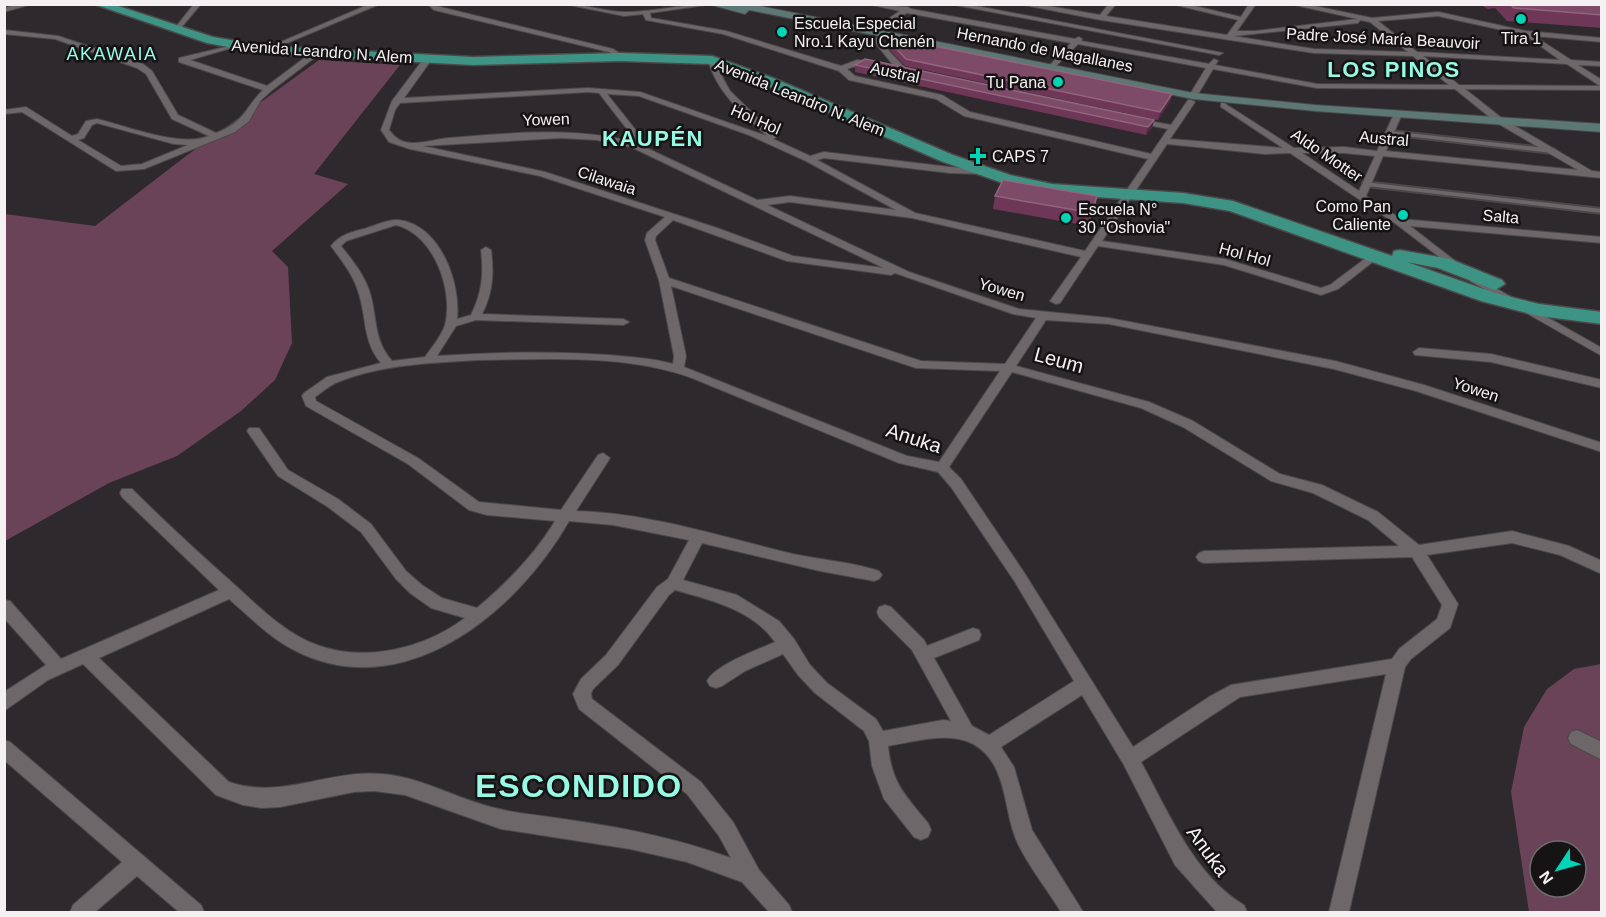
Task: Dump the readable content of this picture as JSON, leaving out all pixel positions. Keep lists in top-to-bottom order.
{
  "streets": {
    "highway": ["Avenida Leandro N. Alem"],
    "main road": ["Hernando de Magallanes"],
    "street": [
      "Padre José María Beauvoir",
      "Austral",
      "Yowen",
      "Hol Hol",
      "Aldo Motter",
      "Cilawaia",
      "Salta",
      "Leum",
      "Anuka"
    ]
  },
  "crossings": [
    ["Hernando de Magallanes", "Aldo Motter"],
    ["Avenida Leandro N. Alem", "Hol Hol"],
    ["Avenida Leandro N. Alem", "Aldo Motter"],
    ["Avenida Leandro N. Alem", "Cilawaia"],
    ["Austral", "Aldo Motter"],
    ["Yowen", "Cilawaia"],
    ["Hol Hol", "Cilawaia"],
    ["Aldo Motter", "Salta"]
  ],
  "districts": [
    "AKAWAIA",
    "LOS PINOS",
    "KAUPÉN",
    "ESCONDIDO"
  ],
  "places": {
    "other": [
      "Tira 1",
      "Escuela Especial Nro.1 Kayu Chenén",
      "Tu Pana",
      "Como Pan Caliente",
      "Escuela N° 30 \"Oshovia\""
    ],
    "health": ["CAPS 7"]
  },
  "north": "bottom left"
}
